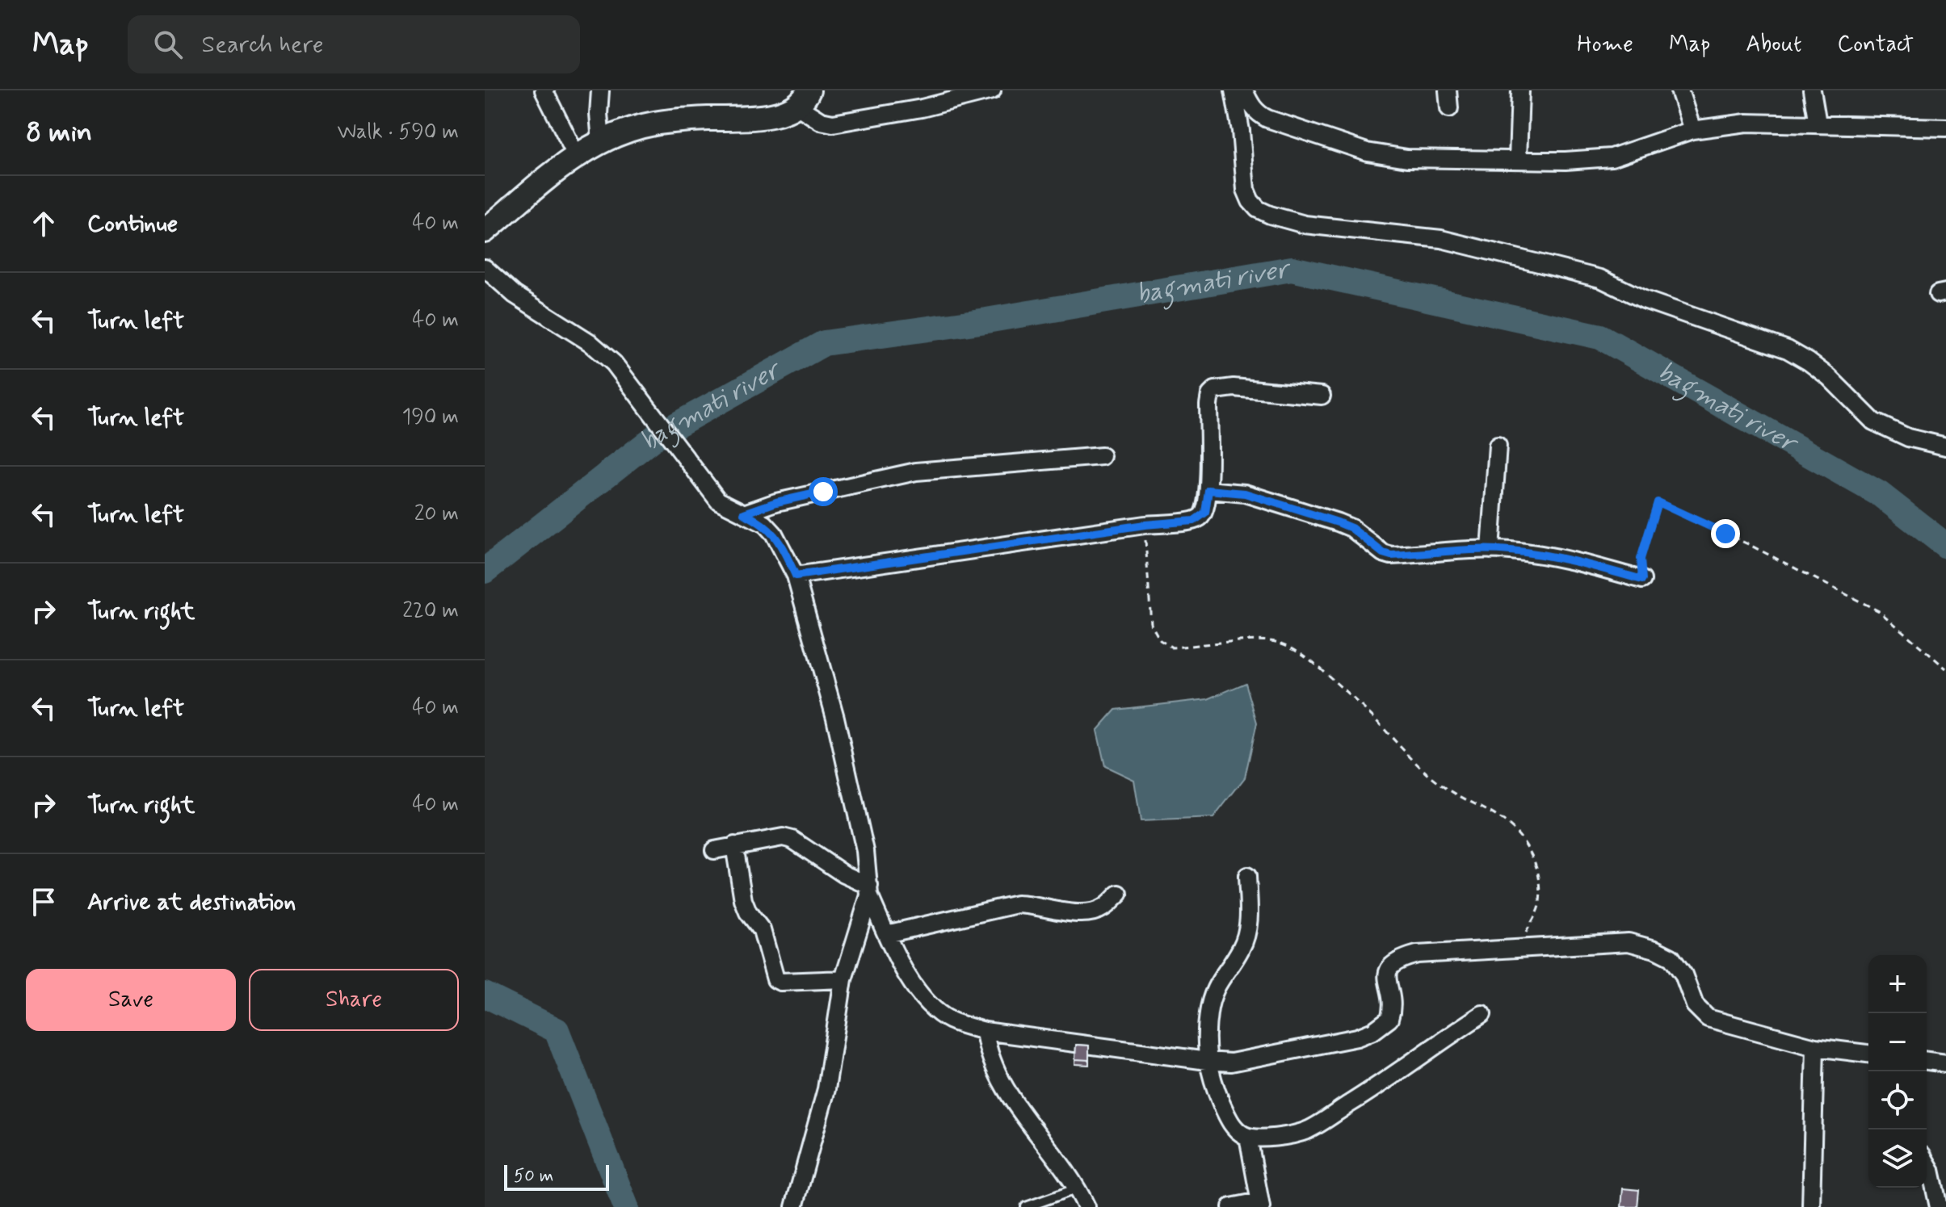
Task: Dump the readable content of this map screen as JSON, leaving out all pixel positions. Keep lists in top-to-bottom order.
{
  "water": ["bagmati river"],
  "scale_bar": "50 m",
  "page": {
    "header": "Map",
    "search": "Search here",
    "nav": [
      "Home",
      "Map",
      "About",
      "Contact"
    ],
    "heading": ["8 min", "Walk · 590 m"],
    "list": [
      ["Continue", "40 m"],
      ["Turn left", "40 m"],
      ["Turn left", "190 m"],
      ["Turn left", "20 m"],
      ["Turn right", "220 m"],
      ["Turn left", "40 m"],
      ["Turn right", "40 m"],
      "Arrive at destination"
    ],
    "buttons": ["Save", "Share"],
    "map_buttons": ["+", "−"],
    "scale": "50 m"
  }
}
